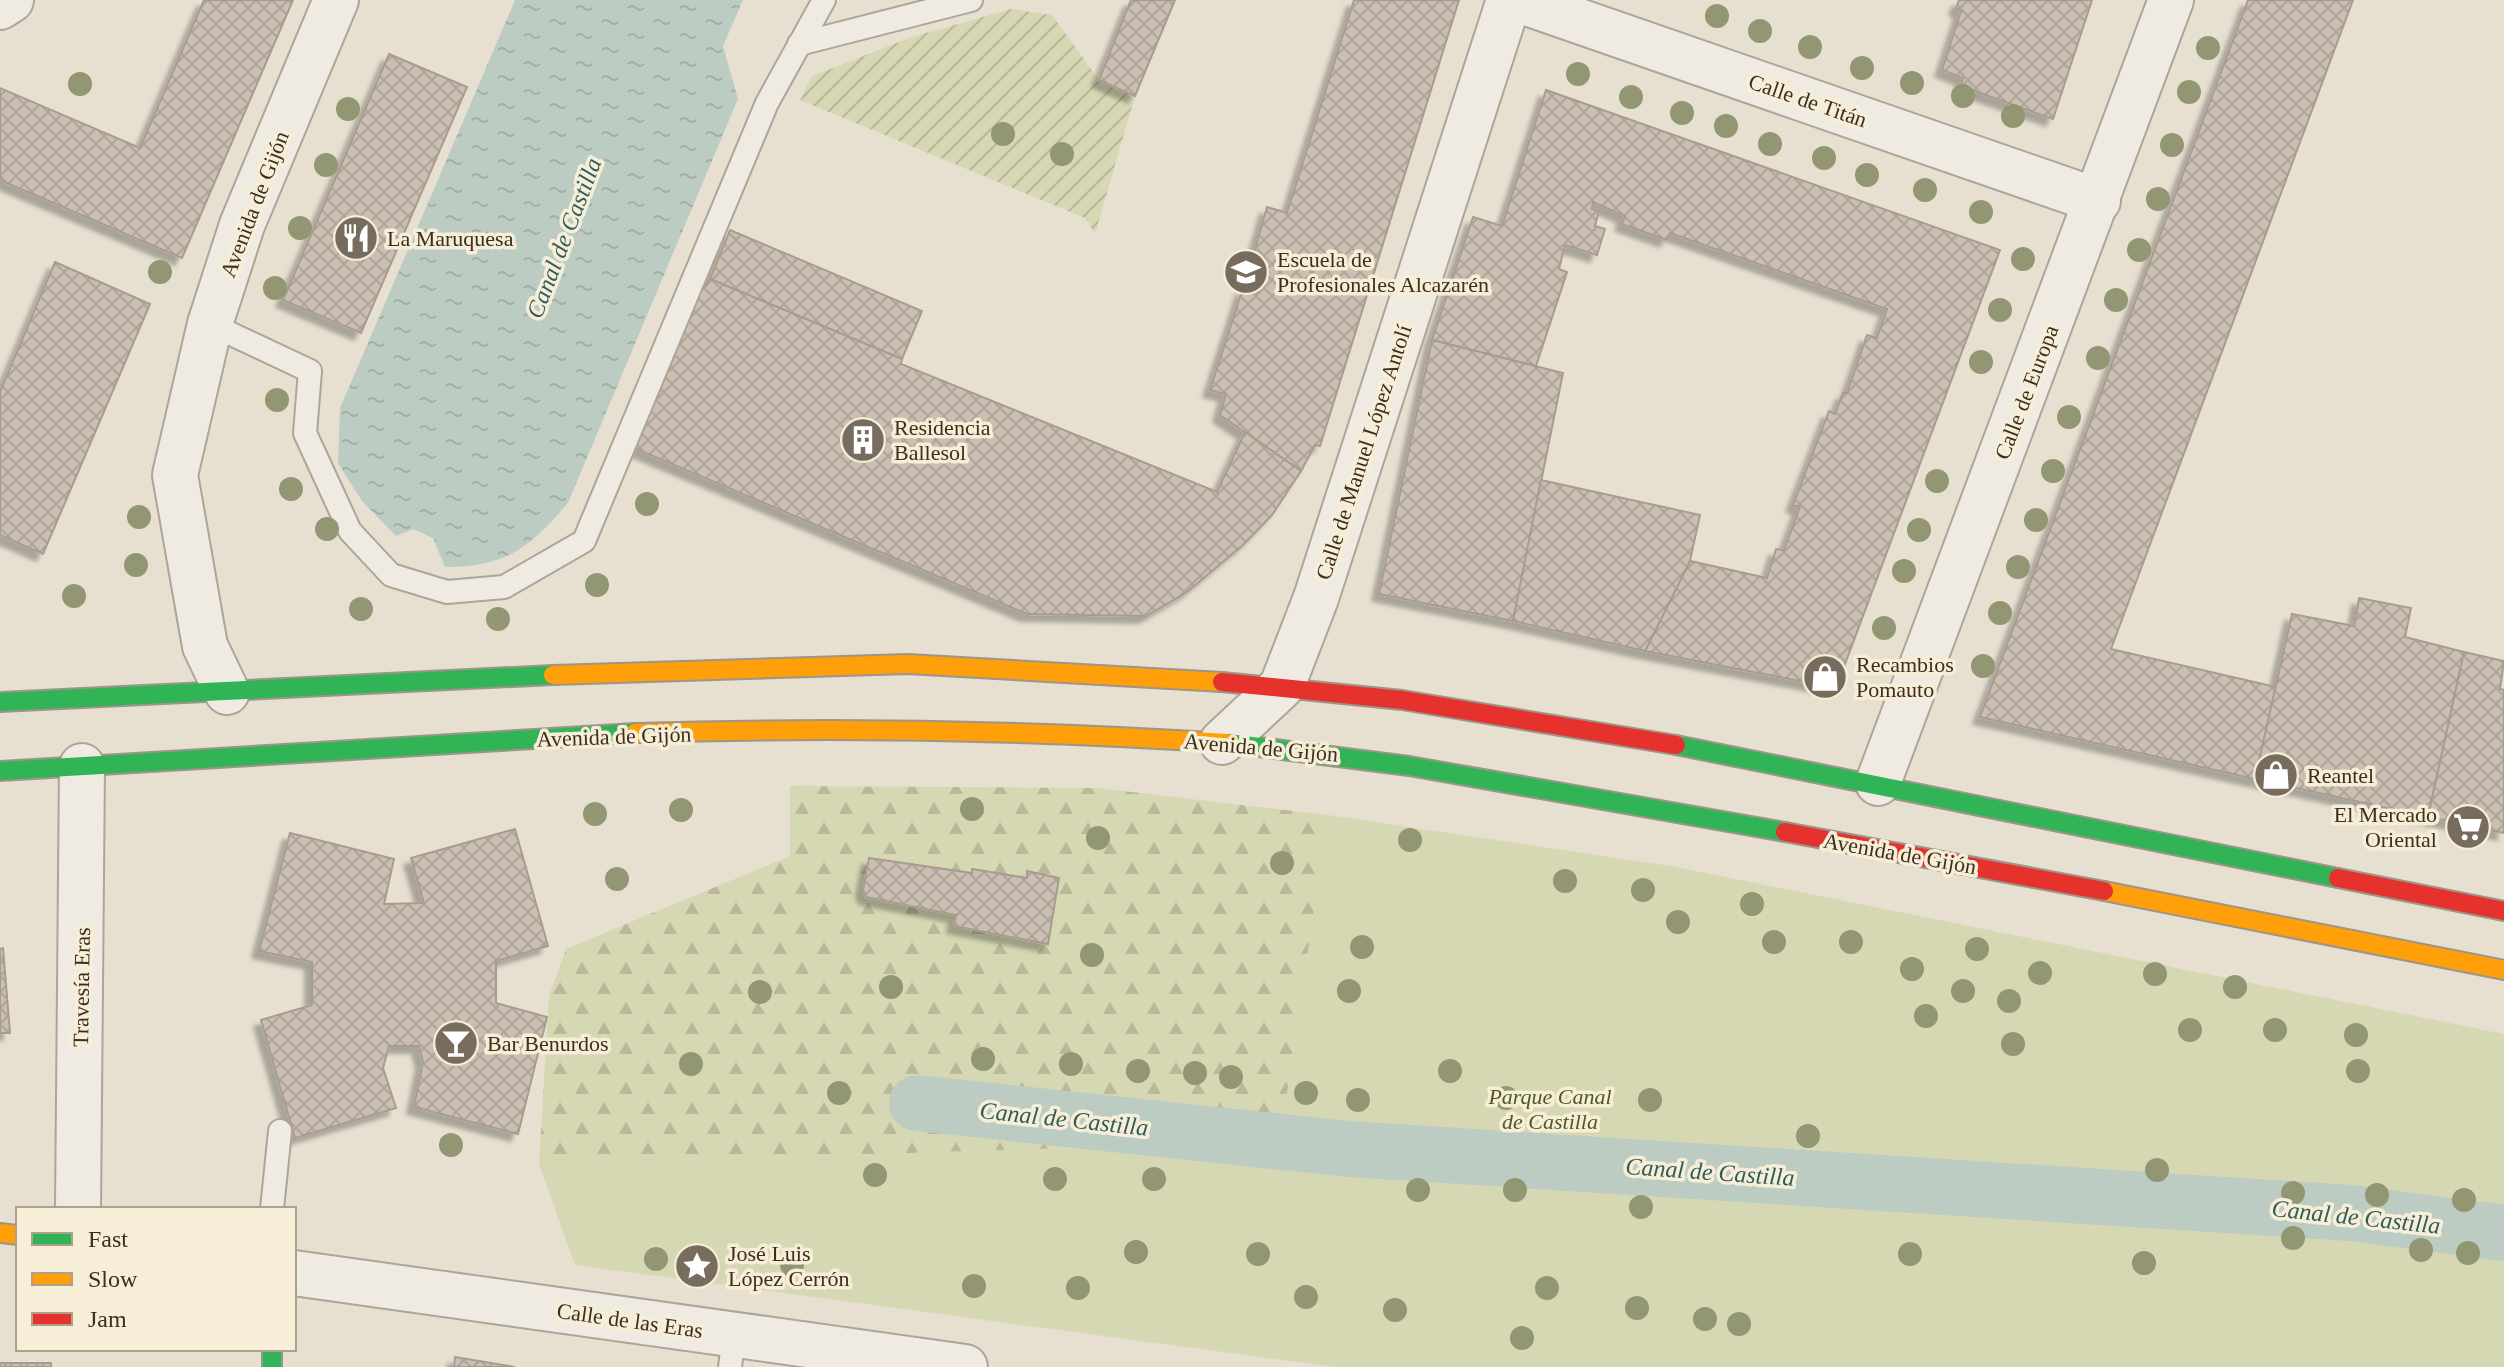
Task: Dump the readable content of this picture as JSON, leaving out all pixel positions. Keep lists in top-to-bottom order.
{
  "streets": {
    "main road": ["Avenida de Gijón"],
    "street": [
      "Calle de Titán",
      "Calle de Europa",
      "Calle de Manuel López Antolí",
      "Travesía Eras",
      "Calle de las Eras"
    ]
  },
  "crossings": [
    ["Calle de Titán", "Calle de Europa"],
    ["Avenida de Gijón", "Calle de Manuel López Antolí"],
    ["Avenida de Gijón", "Travesía Eras"]
  ],
  "water": ["Canal de Castilla"],
  "parks": ["Parque Canal de Castilla"],
  "places": {
    "restaurant": ["La Maruquesa"],
    "school or university": ["Escuela de Profesionales Alcazarén"],
    "building": ["Residencia Ballesol"],
    "shop": ["Recambios Pomauto", "Reantel"],
    "supermarket": ["El Mercado Oriental"],
    "bar": ["Bar Benurdos"],
    "place": ["José Luis López Cerrón"]
  },
  "legend": ["Fast", "Slow", "Jam"]
}
